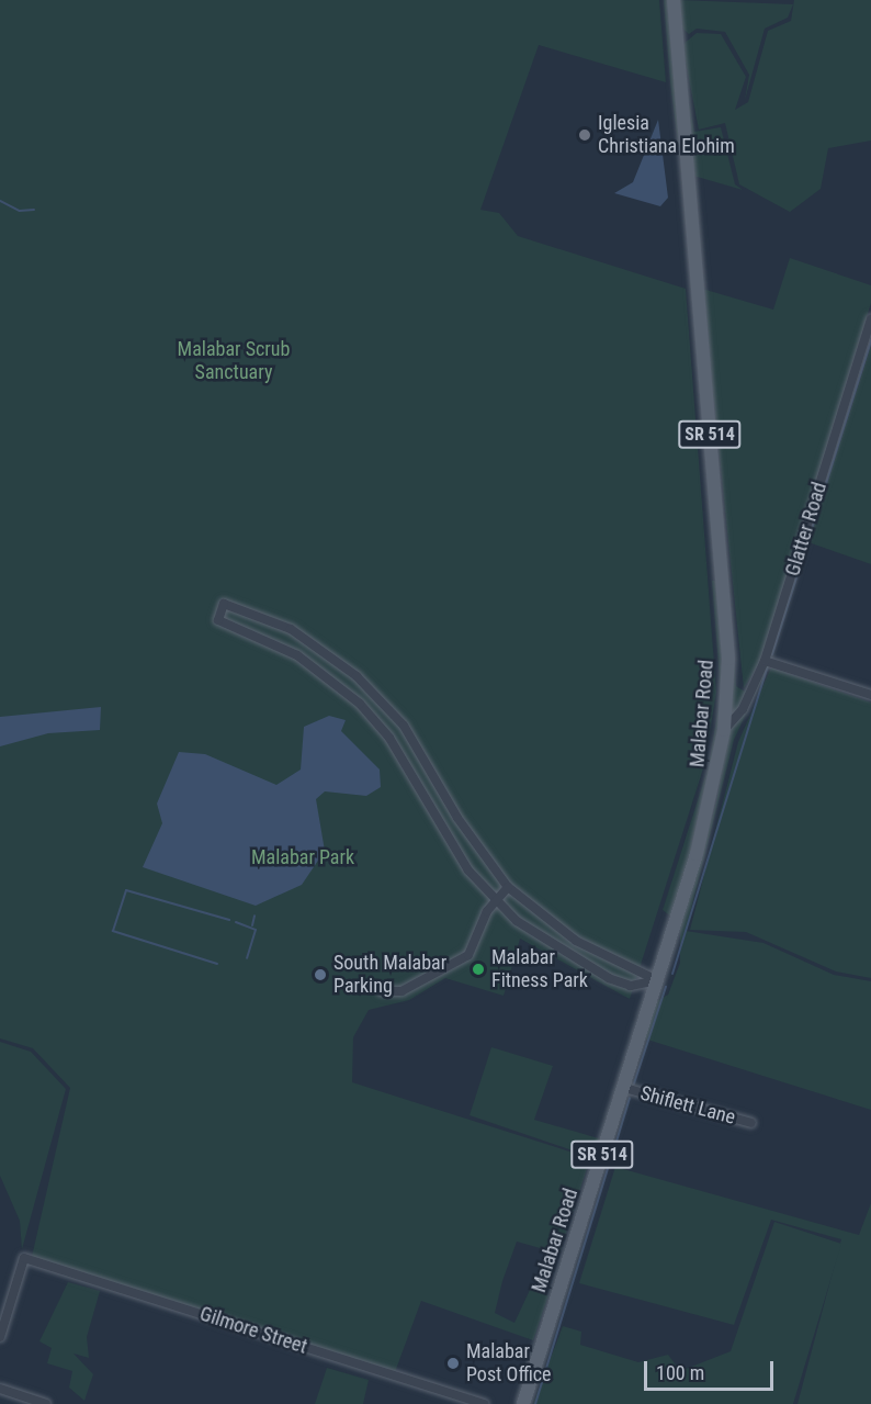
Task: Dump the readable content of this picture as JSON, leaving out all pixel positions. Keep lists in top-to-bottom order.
{
  "streets": {
    "main road": ["SR 514", "Malabar Road"],
    "street": ["Glatter Road", "Shiflett Lane", "Gilmore Street"]
  },
  "crossings": [
    ["Glatter Road", "Malabar Road"],
    ["Malabar Road", "Shiflett Lane"]
  ],
  "parks": ["Malabar Scrub Sanctuary", "Malabar Park"],
  "places": [
    "Iglesia Christiana Elohim",
    "Malabar Fitness Park",
    "South Malabar Parking",
    "Malabar Post Office"
  ],
  "scale_bar": "100 m"
}
